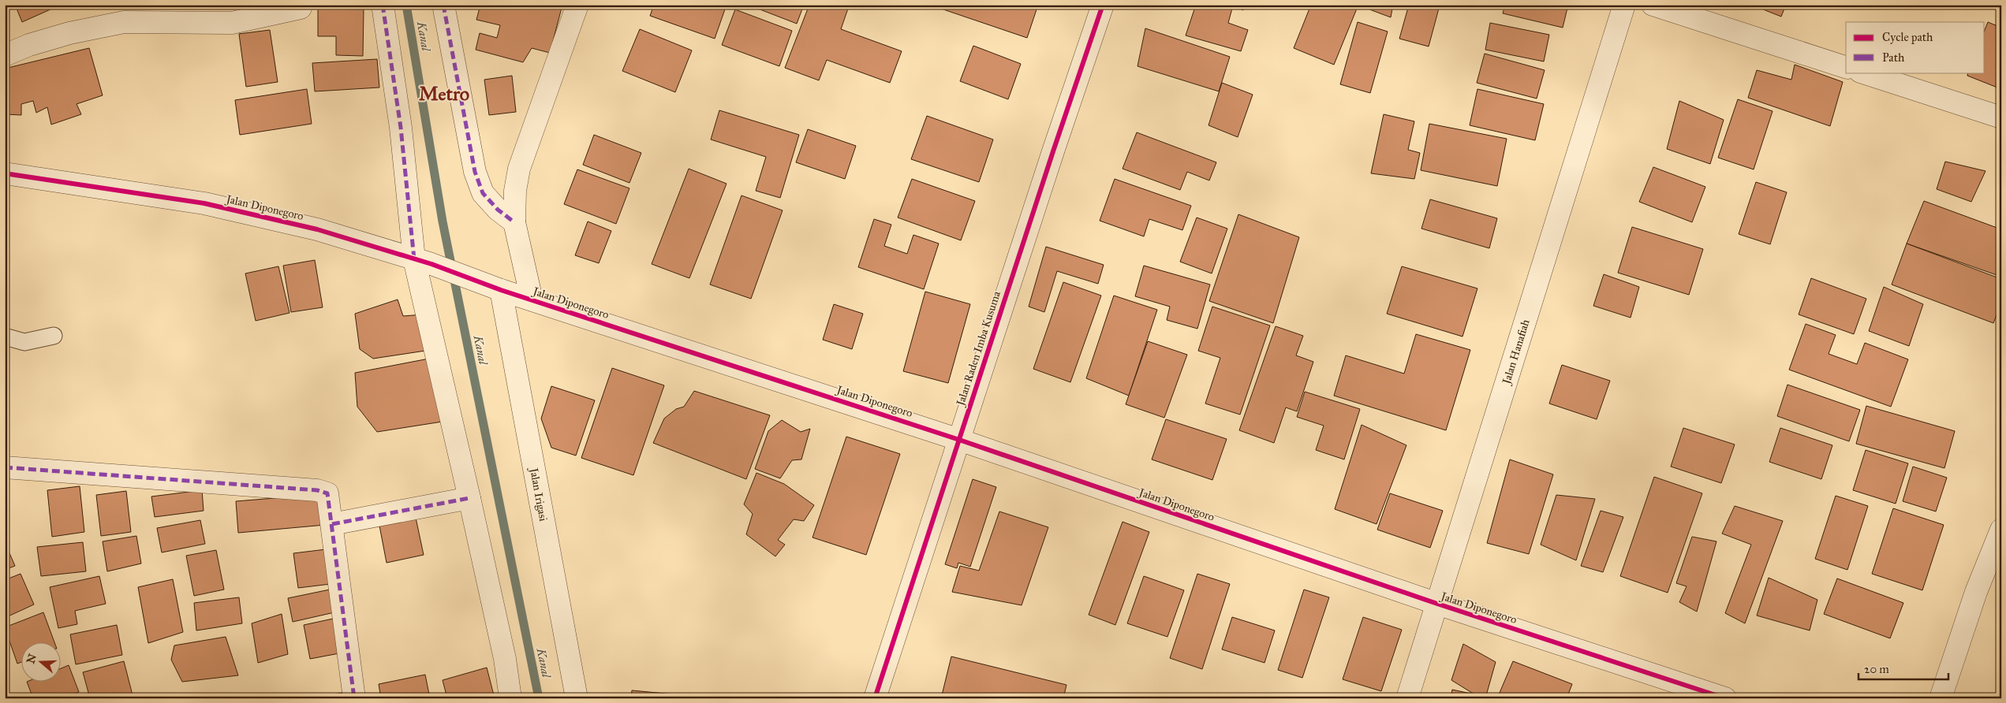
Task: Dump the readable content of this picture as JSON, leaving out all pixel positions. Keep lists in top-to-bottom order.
{
  "streets": {
    "street": [
      "Jalan Diponegoro",
      "Jalan Raden Imba Kusuma",
      "Jalan Hanafiah",
      "Jalan Irigasi"
    ]
  },
  "crossings": [
    ["Jalan Diponegoro", "Jalan Raden Imba Kusuma"],
    ["Jalan Diponegoro", "Jalan Hanafiah"],
    ["Jalan Diponegoro", "Jalan Irigasi"]
  ],
  "districts": ["Metro"],
  "water": ["Kanal"],
  "legend": ["Cycle path", "Path"],
  "scale_bar": "20 m",
  "north": "left"
}
